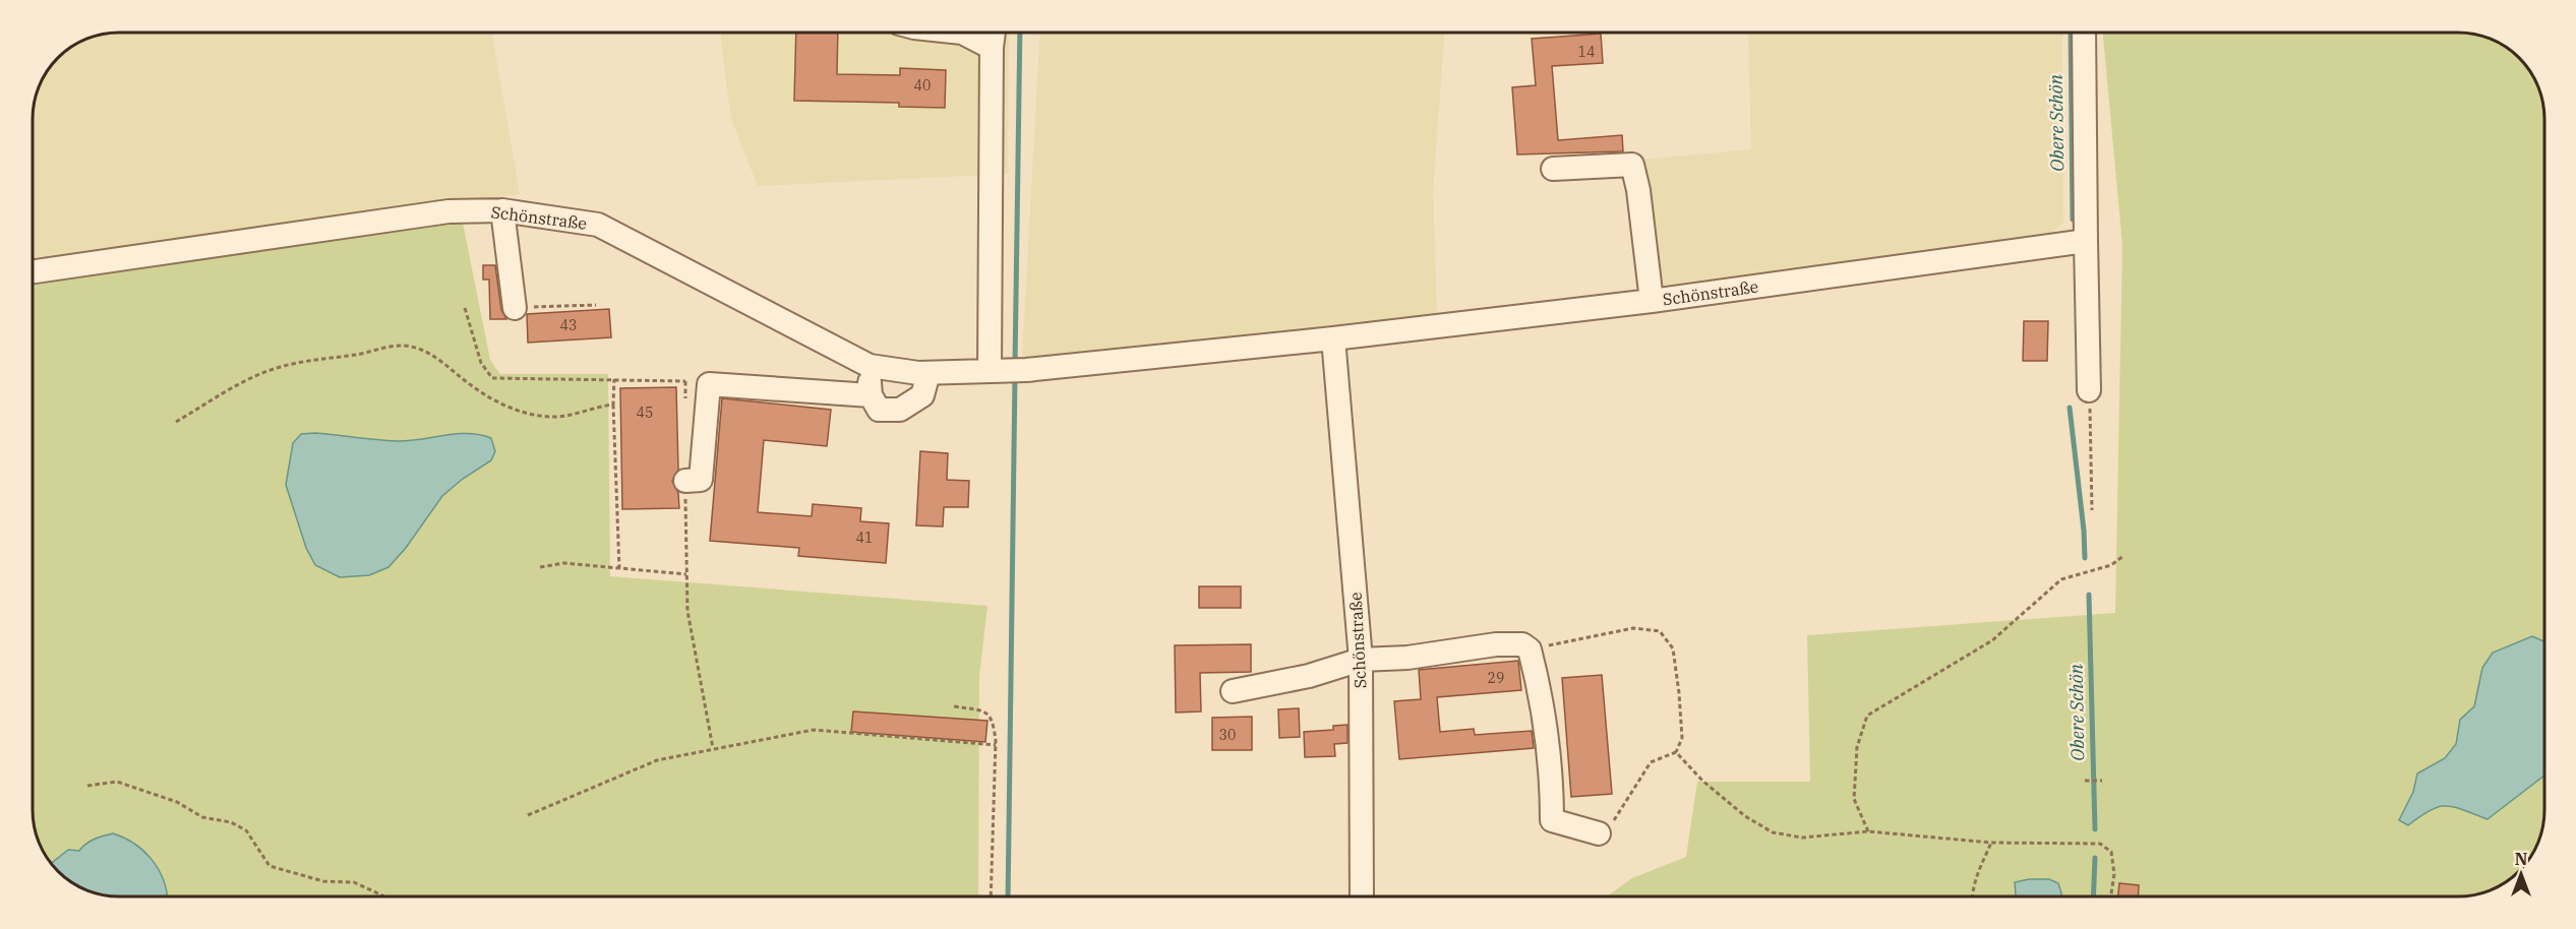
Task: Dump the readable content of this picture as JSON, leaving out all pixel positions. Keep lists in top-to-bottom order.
{
  "streets": {
    "street": ["Schönstraße"]
  },
  "water": ["Obere Schön"],
  "house_numbers": [
    "14",
    "40",
    "43",
    "45",
    "41",
    "29",
    "30"
  ],
  "north": "top"
}
